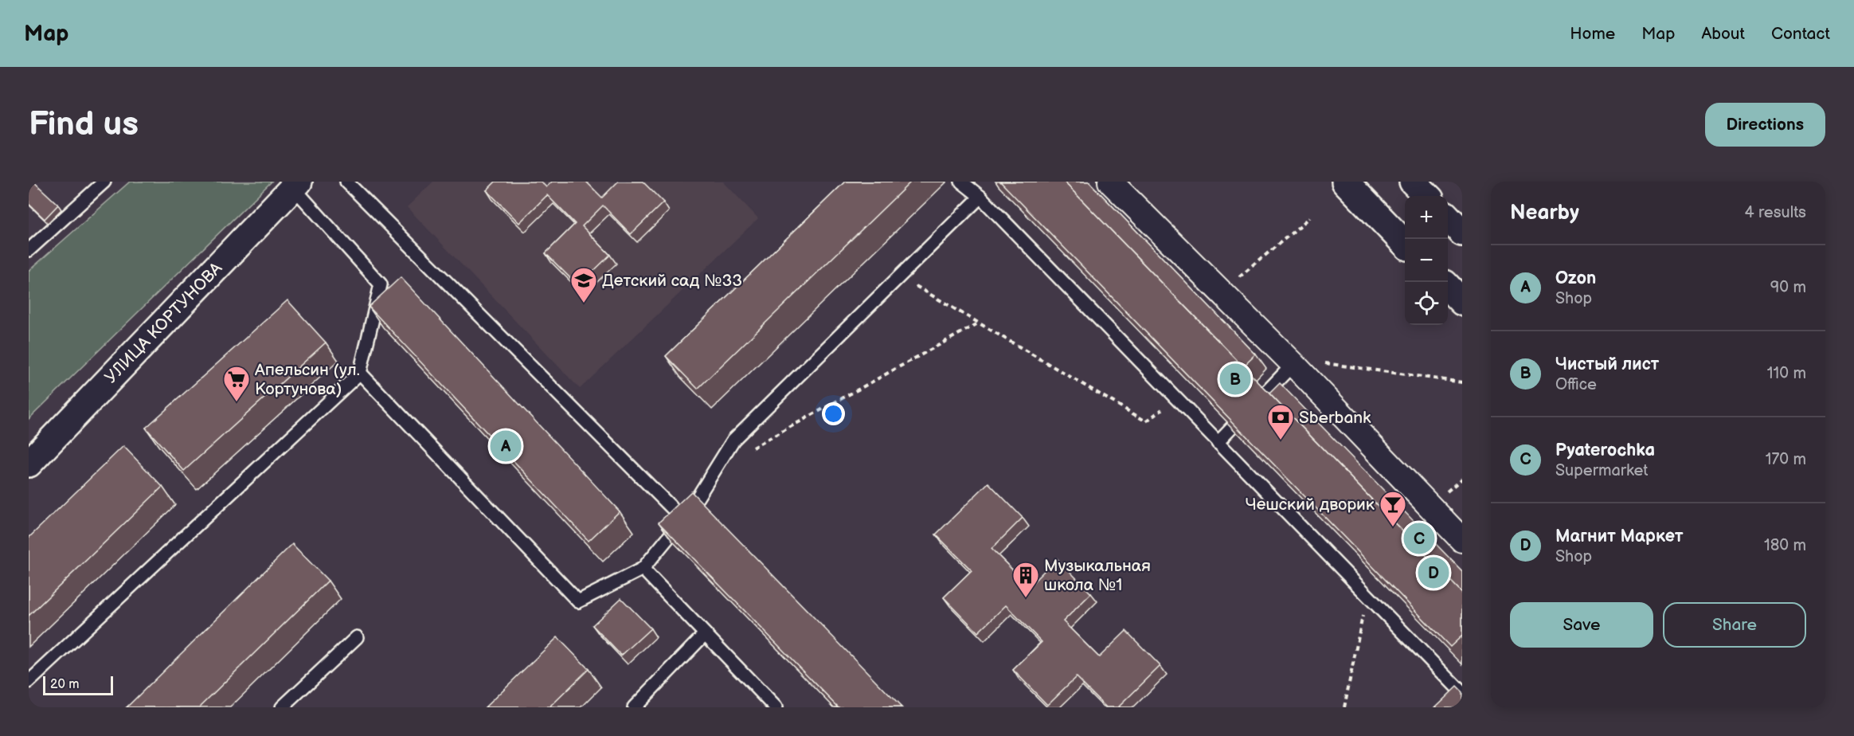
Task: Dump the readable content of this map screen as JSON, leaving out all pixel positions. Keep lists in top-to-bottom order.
{
  "streets": {
    "street": ["УЛИЦА КОРТУНОВА"]
  },
  "places": {
    "school or university": ["Детский сад №33"],
    "supermarket": ["Апельсин (ул. Кортунова)"],
    "bank": ["Sberbank"],
    "bar": ["Чешский дворик"],
    "building": ["Музыкальная школа №1"]
  },
  "scale_bar": "20 m",
  "page": {
    "header": "Map",
    "nav": [
      "Home",
      "Map",
      "About",
      "Contact"
    ],
    "buttons": [
      "Directions",
      ["Save", "Share"]
    ],
    "title": "Find us",
    "heading": ["Nearby", "4 results"],
    "map_buttons": ["+", "−"],
    "list": [
      {
        "mark": "A",
        "name": "Ozon",
        "note": "Shop",
        "value": "90 m"
      },
      {
        "mark": "B",
        "name": "Чистый лист",
        "note": "Office",
        "value": "110 m"
      },
      {
        "mark": "C",
        "name": "Pyaterochka",
        "note": "Supermarket",
        "value": "170 m"
      },
      {
        "mark": "D",
        "name": "Магнит Маркет",
        "note": "Shop",
        "value": "180 m"
      }
    ],
    "pins": [
      "B",
      "A",
      "C",
      "D"
    ],
    "scale": "20 m"
  }
}
